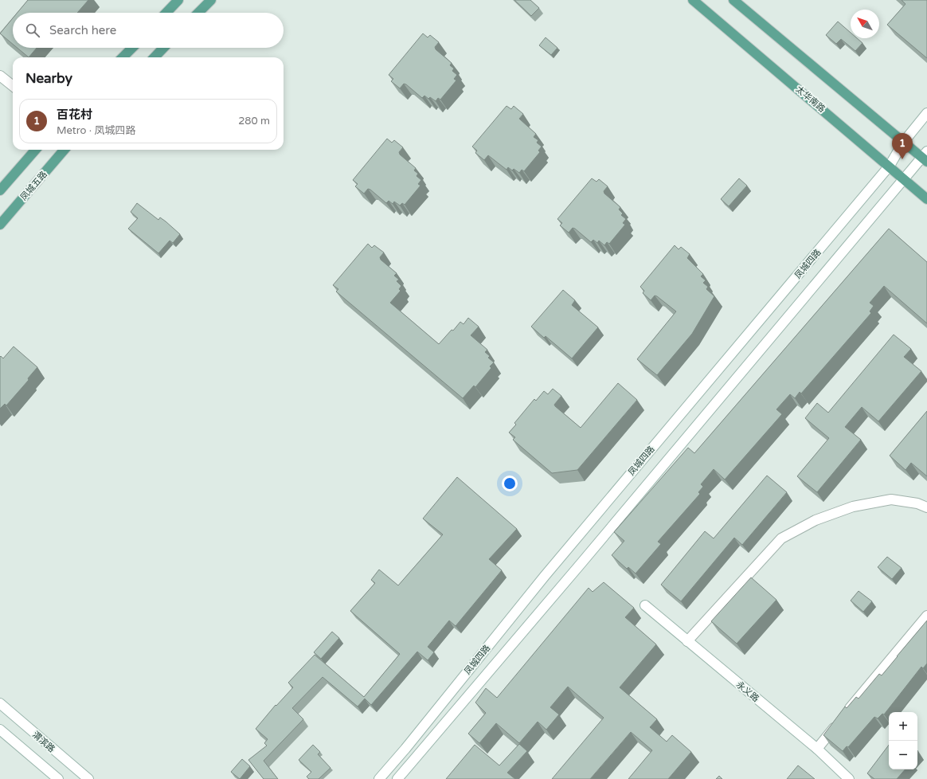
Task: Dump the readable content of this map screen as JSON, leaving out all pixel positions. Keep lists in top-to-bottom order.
{
  "streets": {
    "main road": ["太华南路", "凤城五路"],
    "street": ["凤城四路", "永义路", "渭滨路"]
  },
  "crossings": [
    ["太华南路", "凤城四路"]
  ],
  "north": "top left",
  "page": {
    "search": "Search here",
    "heading": "Nearby",
    "list": [
      {
        "mark": "1",
        "name": "百花村",
        "note": "Metro · 凤城四路",
        "value": "280 m"
      }
    ],
    "pins": "1",
    "map_buttons": ["+", "−"]
  }
}
